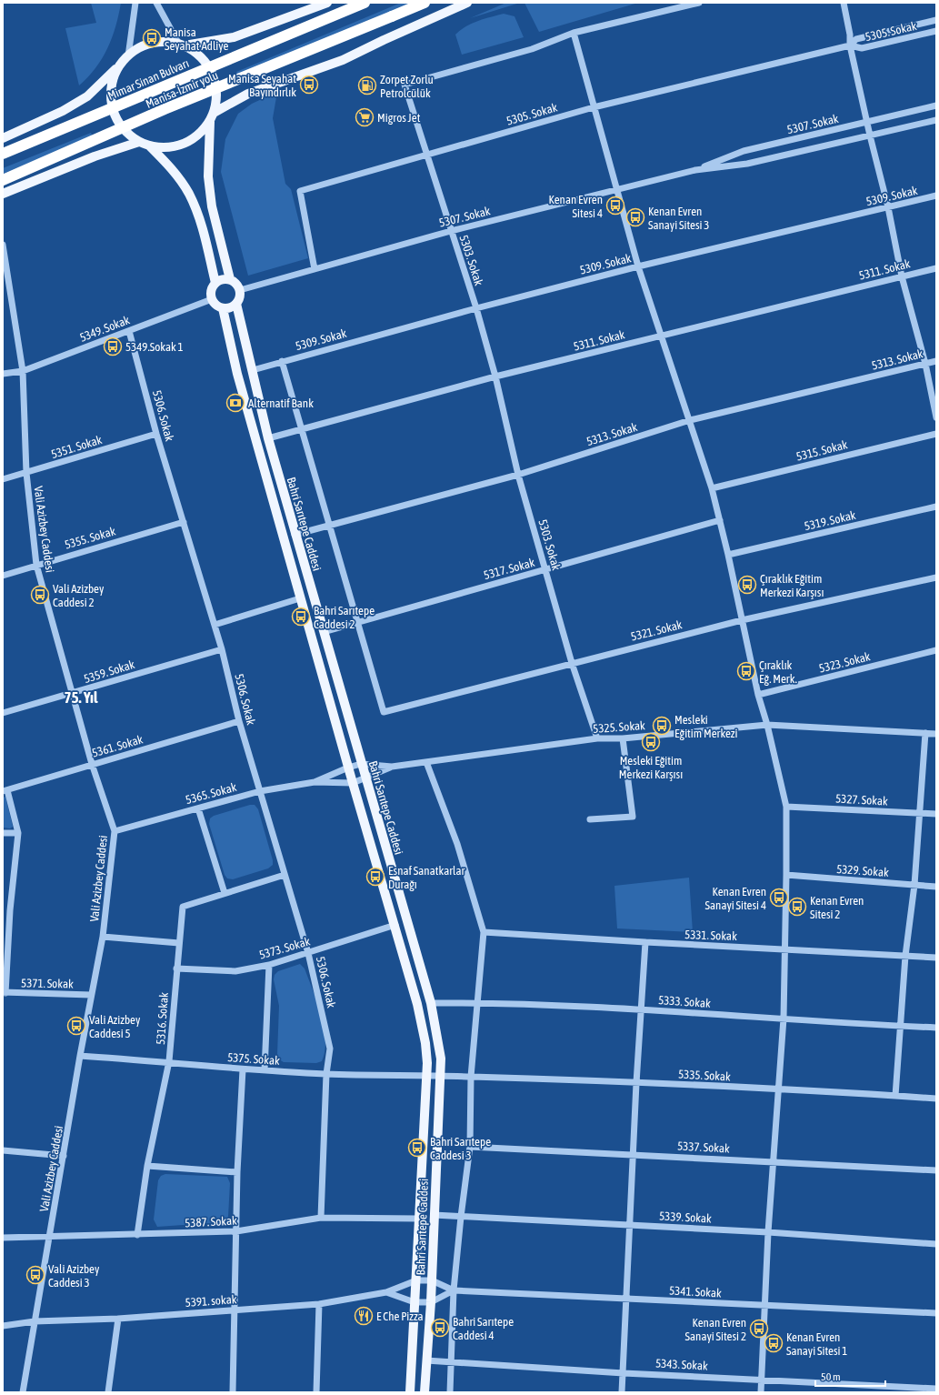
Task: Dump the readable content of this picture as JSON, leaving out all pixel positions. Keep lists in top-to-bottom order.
{
  "streets": {
    "highway": ["Mimar Sinan Bulvarı", "Manisa-İzmir yolu"],
    "main road": ["Bahri Sarıtepe Caddesi"],
    "street": [
      "5305. Sokak",
      "5307. Sokak",
      "5309. Sokak",
      "5303. Sokak",
      "5311. Sokak",
      "5349. Sokak",
      "5313. Sokak",
      "5306. Sokak",
      "5351. Sokak",
      "5315. Sokak",
      "5319. Sokak",
      "Vali Azizbey Caddesi",
      "5355. Sokak",
      "5317. Sokak",
      "5321. Sokak",
      "5323. Sokak",
      "5359. Sokak",
      "5325. Sokak",
      "5361. Sokak",
      "5365. Sokak",
      "5327. Sokak",
      "5329. Sokak",
      "5331. Sokak",
      "5373. Sokak",
      "5371. Sokak",
      "5333. Sokak",
      "5316. Sokak",
      "5375. Sokak",
      "5335. Sokak",
      "5337. Sokak",
      "5339. Sokak",
      "5387. Sokak",
      "5341. Sokak",
      "5391. sokak",
      "5343. Sokak"
    ]
  },
  "crossings": [
    ["5305. Sokak", "5307. Sokak"],
    ["5305. Sokak", "5303. Sokak"],
    ["5307. Sokak", "5303. Sokak"],
    ["5307. Sokak", "5349. Sokak"],
    ["5307. Sokak", "Bahri Sarıtepe Caddesi"],
    ["5309. Sokak", "5303. Sokak"],
    ["5309. Sokak", "Bahri Sarıtepe Caddesi"],
    ["5303. Sokak", "5311. Sokak"],
    ["5303. Sokak", "5313. Sokak"],
    ["5303. Sokak", "5317. Sokak"],
    ["5303. Sokak", "5321. Sokak"],
    ["5303. Sokak", "5325. Sokak"],
    ["5311. Sokak", "Bahri Sarıtepe Caddesi"],
    ["5349. Sokak", "5306. Sokak"],
    ["5349. Sokak", "Bahri Sarıtepe Caddesi"],
    ["5349. Sokak", "Vali Azizbey Caddesi"],
    ["5313. Sokak", "Bahri Sarıtepe Caddesi"],
    ["5306. Sokak", "5351. Sokak"],
    ["5306. Sokak", "5355. Sokak"],
    ["5306. Sokak", "5359. Sokak"],
    ["5306. Sokak", "5361. Sokak"],
    ["5306. Sokak", "5365. Sokak"],
    ["5306. Sokak", "5373. Sokak"],
    ["5306. Sokak", "5316. Sokak"],
    ["5306. Sokak", "5375. Sokak"],
    ["5306. Sokak", "5387. Sokak"],
    ["5351. Sokak", "Vali Azizbey Caddesi"],
    ["Bahri Sarıtepe Caddesi", "5317. Sokak"],
    ["Bahri Sarıtepe Caddesi", "5373. Sokak"],
    ["Bahri Sarıtepe Caddesi", "5333. Sokak"],
    ["Bahri Sarıtepe Caddesi", "5375. Sokak"],
    ["Bahri Sarıtepe Caddesi", "5335. Sokak"],
    ["Bahri Sarıtepe Caddesi", "5339. Sokak"],
    ["Bahri Sarıtepe Caddesi", "5387. Sokak"],
    ["Bahri Sarıtepe Caddesi", "5391. sokak"],
    ["Bahri Sarıtepe Caddesi", "5343. Sokak"],
    ["Vali Azizbey Caddesi", "5355. Sokak"],
    ["Vali Azizbey Caddesi", "5359. Sokak"],
    ["Vali Azizbey Caddesi", "5361. Sokak"],
    ["Vali Azizbey Caddesi", "5365. Sokak"],
    ["Vali Azizbey Caddesi", "5371. Sokak"],
    ["Vali Azizbey Caddesi", "5375. Sokak"],
    ["Vali Azizbey Caddesi", "5387. Sokak"],
    ["Vali Azizbey Caddesi", "5391. sokak"],
    ["5317. Sokak", "5321. Sokak"],
    ["5373. Sokak", "5316. Sokak"],
    ["5316. Sokak", "5375. Sokak"],
    ["5316. Sokak", "5387. Sokak"],
    ["5375. Sokak", "5335. Sokak"]
  ],
  "districts": ["75. Yıl"],
  "places": {
    "bus stop": [
      "Manisa Seyahat Adliye",
      "Manisa Seyahat Bayındırlık",
      "Kenan Evren Sitesi 4",
      "Kenan Evren Sanayi Sitesi 3",
      "5349.Sokak 1",
      "Çıraklık Eğitim Merkezi Karşısı",
      "Vali Azizbey Caddesi 2",
      "Bahri Sarıtepe Caddesi 2",
      "Çıraklık Eğ. Merk.",
      "Mesleki Eğitim Merkezi",
      "Mesleki Eğitim Merkezi Karşısı",
      "Esnaf Sanatkarlar Durağı",
      "Kenan Evren Sanayi Sitesi 4",
      "Kenan Evren Sitesi 2",
      "Vali Azizbey Caddesi 5",
      "Bahri Sarıtepe Caddesi 3",
      "Vali Azizbey Caddesi 3",
      "Bahri Sarıtepe Caddesi 4",
      "Kenan Evren Sanayi Sitesi 2",
      "Kenan Evren Sanayi Sitesi 1"
    ],
    "fuel station": ["Zorpet Zorlu Petrolcülük"],
    "supermarket": ["Migros Jet"],
    "bank": ["Alternatif Bank"],
    "restaurant": ["E Che Pizza"]
  },
  "scale_bar": "50 m"
}
